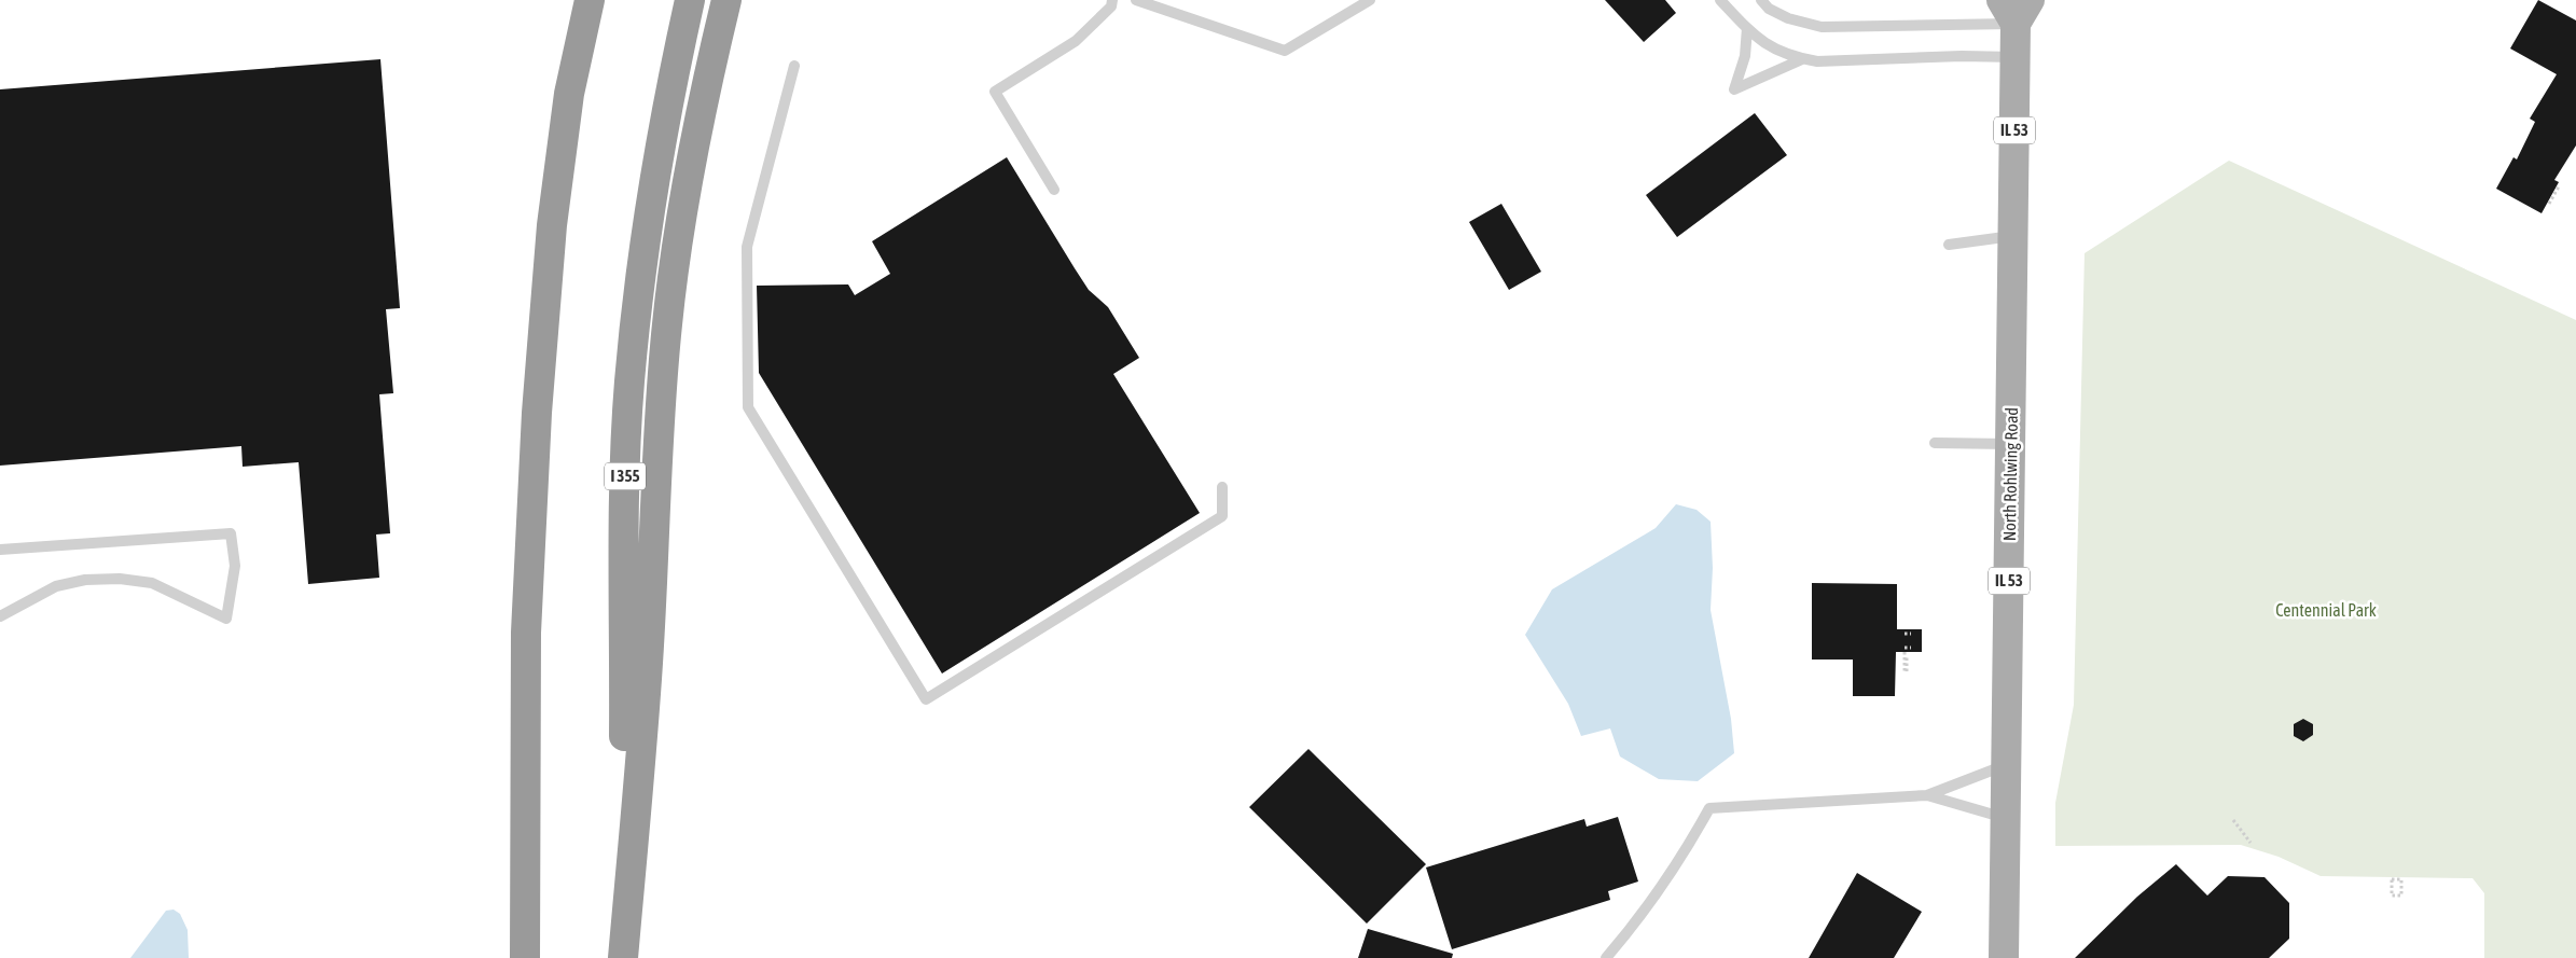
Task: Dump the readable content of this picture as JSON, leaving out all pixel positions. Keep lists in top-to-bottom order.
{
  "streets": {
    "highway": ["I 355"],
    "main road": ["IL 53", "North Rohlwing Road"]
  },
  "parks": ["Centennial Park"]
}
